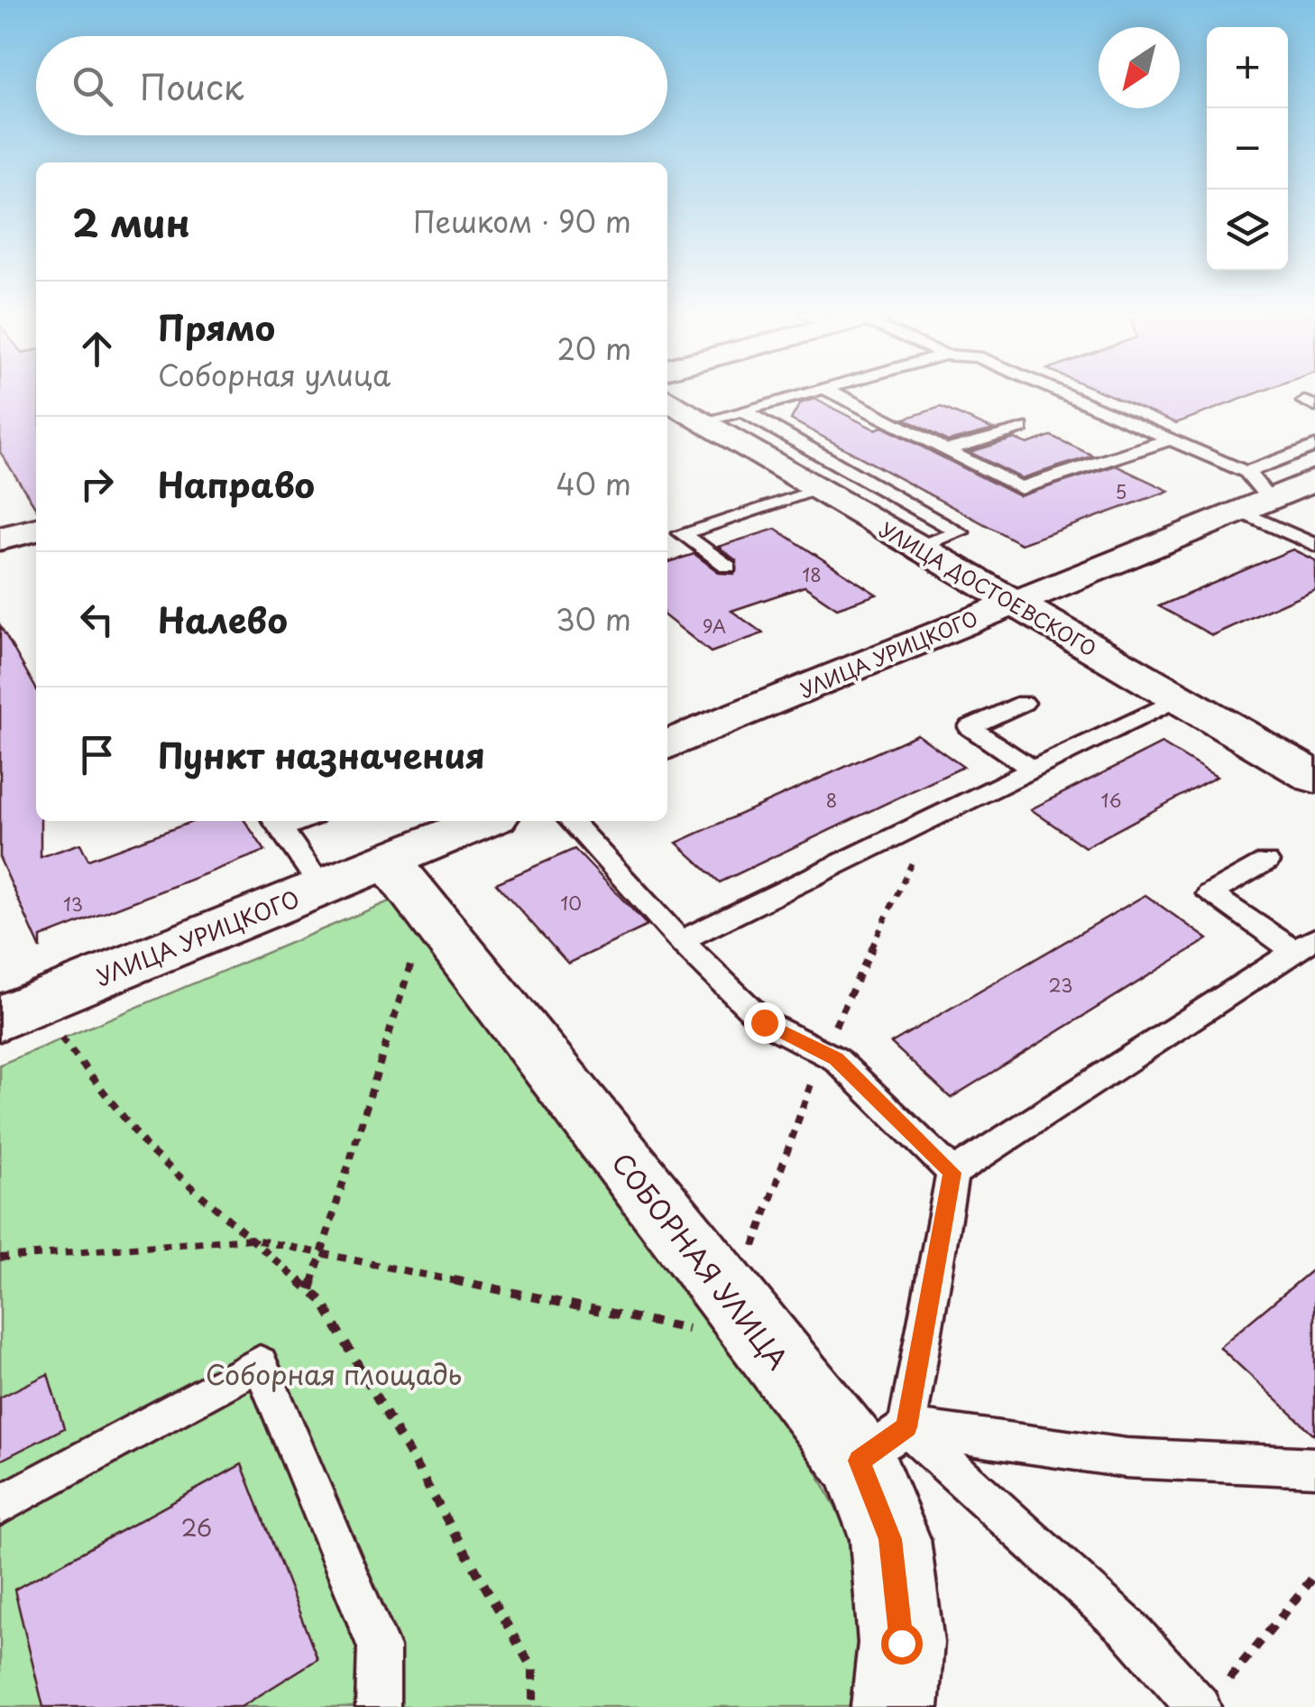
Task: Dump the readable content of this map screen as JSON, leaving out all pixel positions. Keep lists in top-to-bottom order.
{
  "streets": {
    "street": ["УЛИЦА ДОСТОЕВСКОГО", "УЛИЦА УРИЦКОГО", "СОБОРНАЯ УЛИЦА"]
  },
  "crossings": [
    ["УЛИЦА ДОСТОЕВСКОГО", "УЛИЦА УРИЦКОГО"],
    ["УЛИЦА УРИЦКОГО", "СОБОРНАЯ УЛИЦА"]
  ],
  "parks": ["Соборная площадь"],
  "house_numbers": [
    "5",
    "18",
    "9А",
    "8",
    "16",
    "10",
    "13",
    "23",
    "26"
  ],
  "north": "bottom left",
  "page": {
    "map_buttons": ["+", "−"],
    "search": "Поиск",
    "heading": ["2 мин", "Пешком · 90 m"],
    "list": [
      ["Прямо", "Соборная улица", "20 m"],
      ["Направо", "40 m"],
      ["Налево", "30 m"],
      "Пункт назначения"
    ]
  }
}
